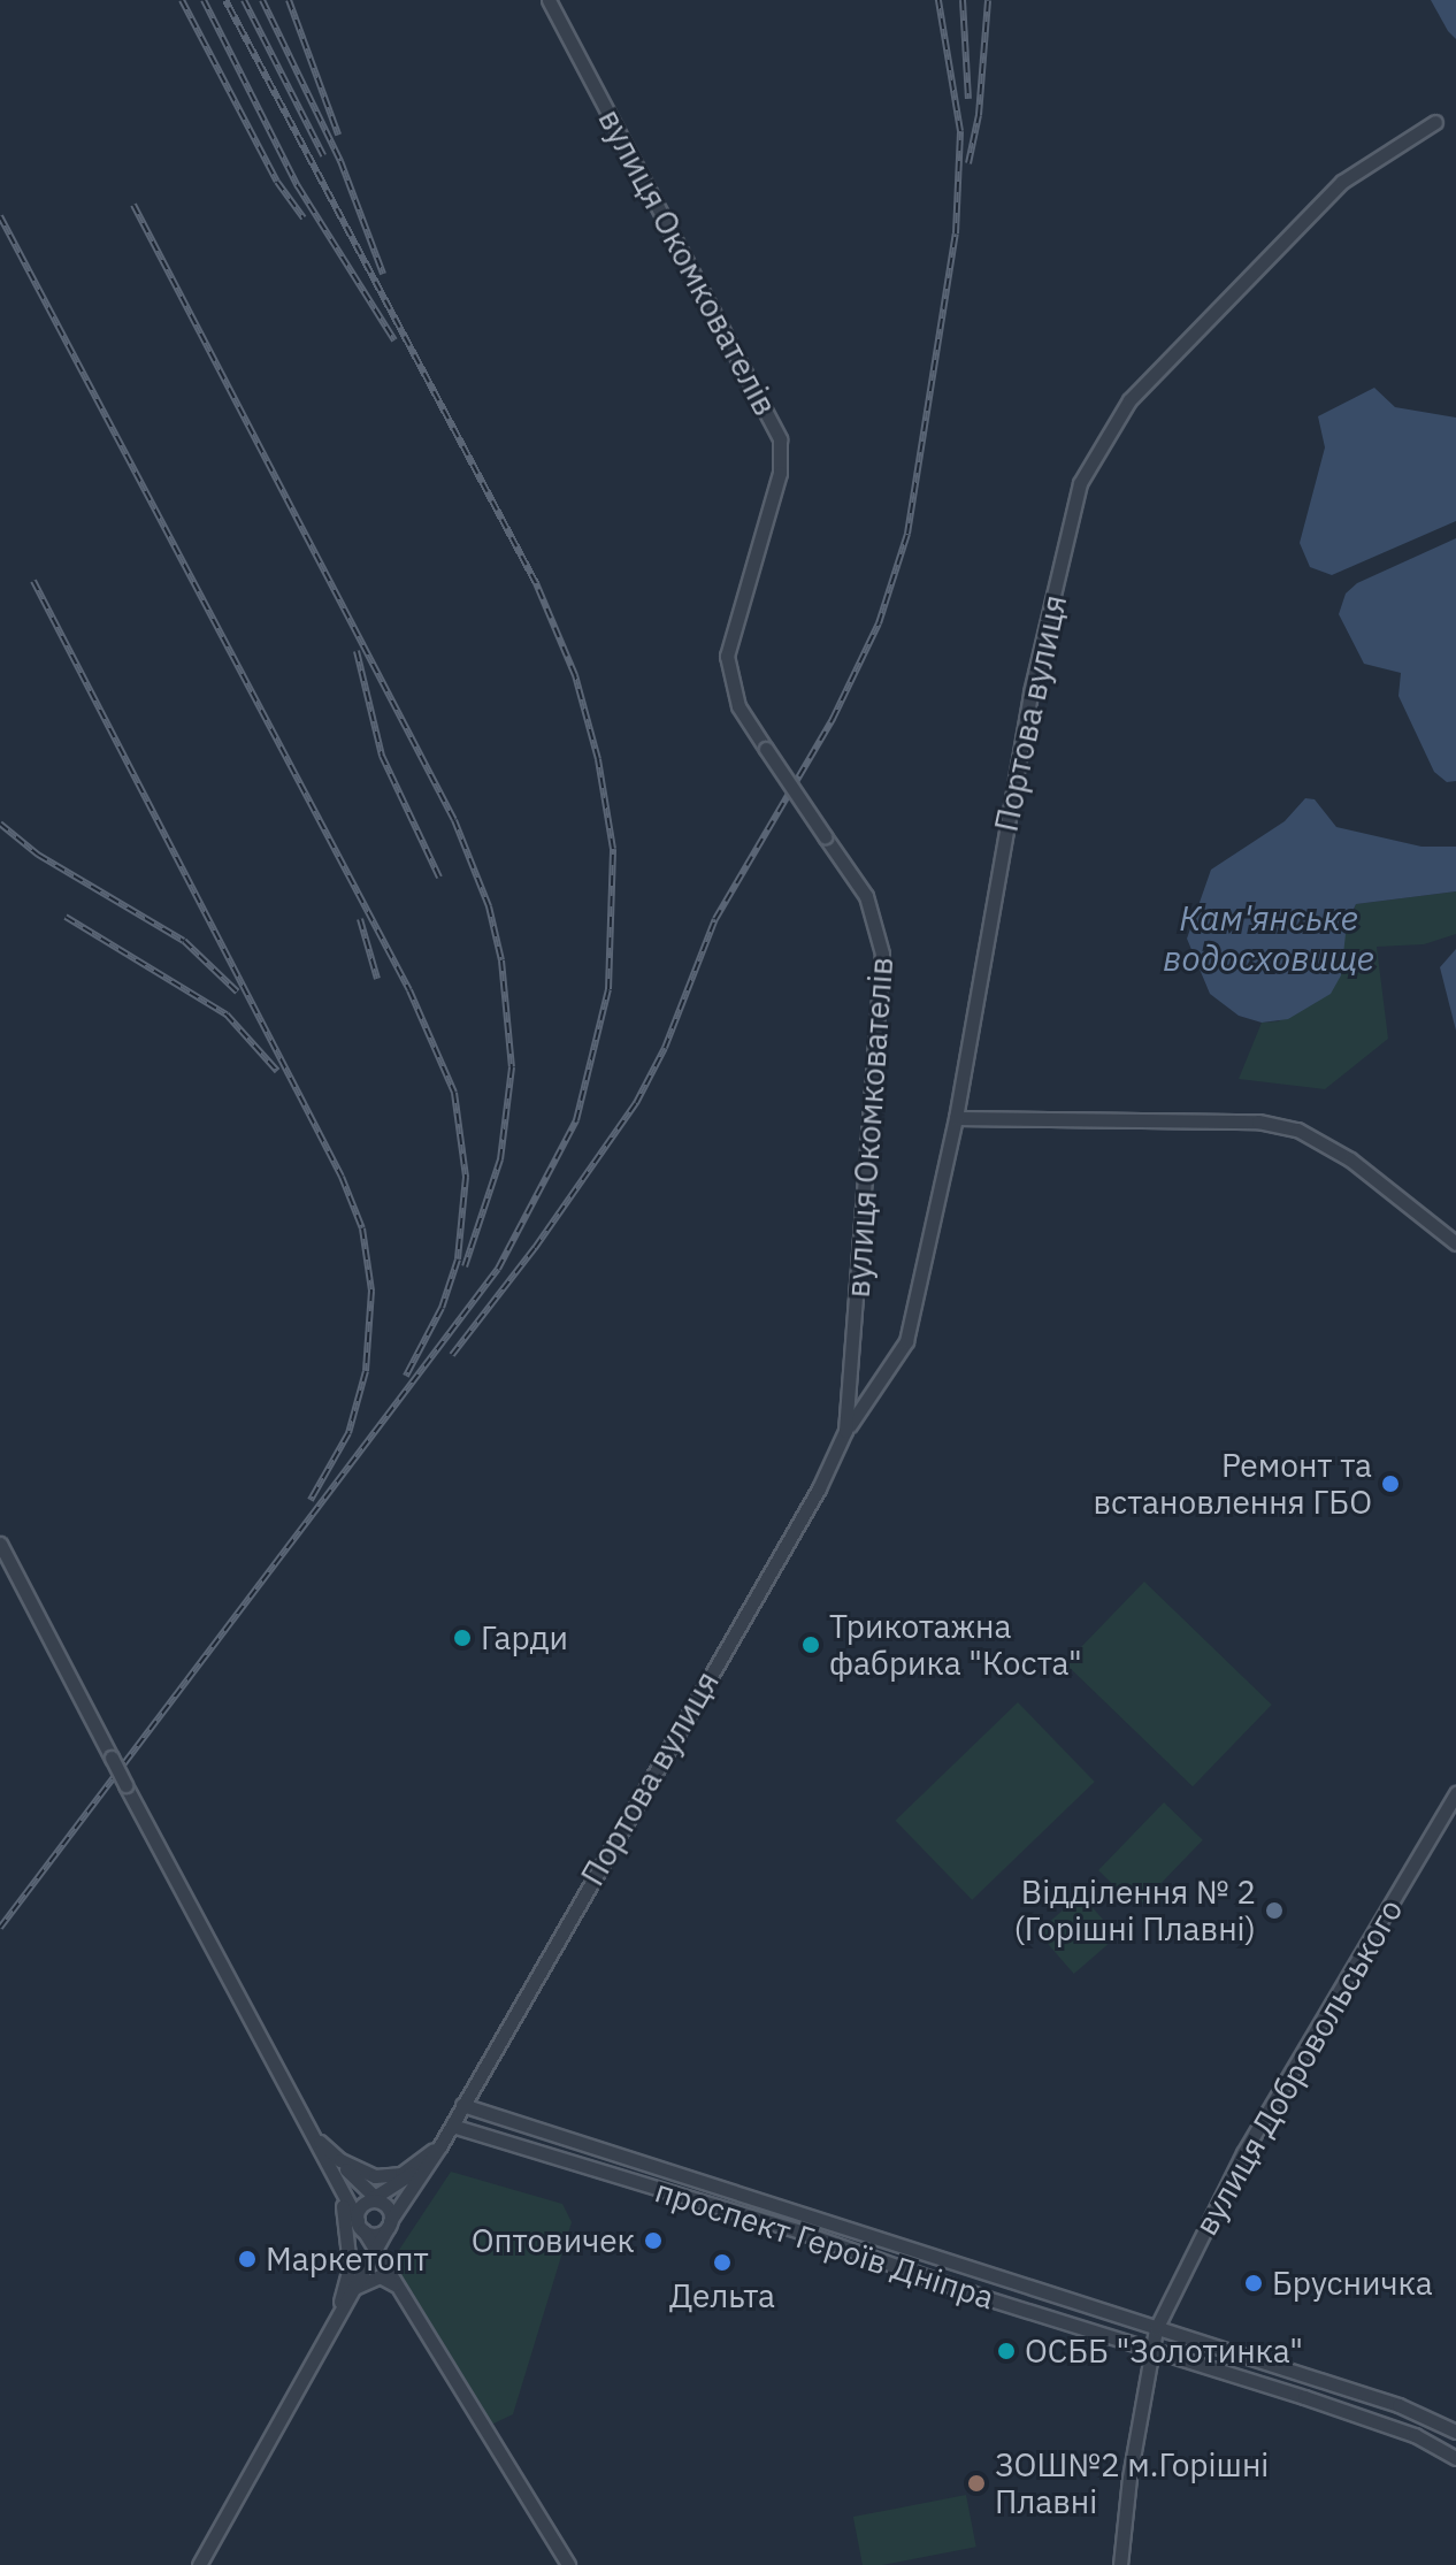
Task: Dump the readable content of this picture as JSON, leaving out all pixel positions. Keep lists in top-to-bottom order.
{
  "streets": {
    "street": [
      "вулиця Окомкователів",
      "Портова вулиця",
      "вулиця Добровольського",
      "проспект Героїв Дніпра"
    ]
  },
  "crossings": [
    ["вулиця Окомкователів", "Портова вулиця"],
    ["Портова вулиця", "проспект Героїв Дніпра"],
    ["вулиця Добровольського", "проспект Героїв Дніпра"]
  ],
  "water": ["Кам'янське водосховище"],
  "places": [
    "Ремонт та встановлення ГБО",
    "Гарди",
    "Трикотажна фабрика \"Коста\"",
    "Відділення № 2 (Горішні Плавні)",
    "Оптовичек",
    "Маркетопт",
    "Дельта",
    "Брусничка",
    "ОСББ \"Золотинка\"",
    "ЗОШ№2 м.Горішні Плавні"
  ]
}
